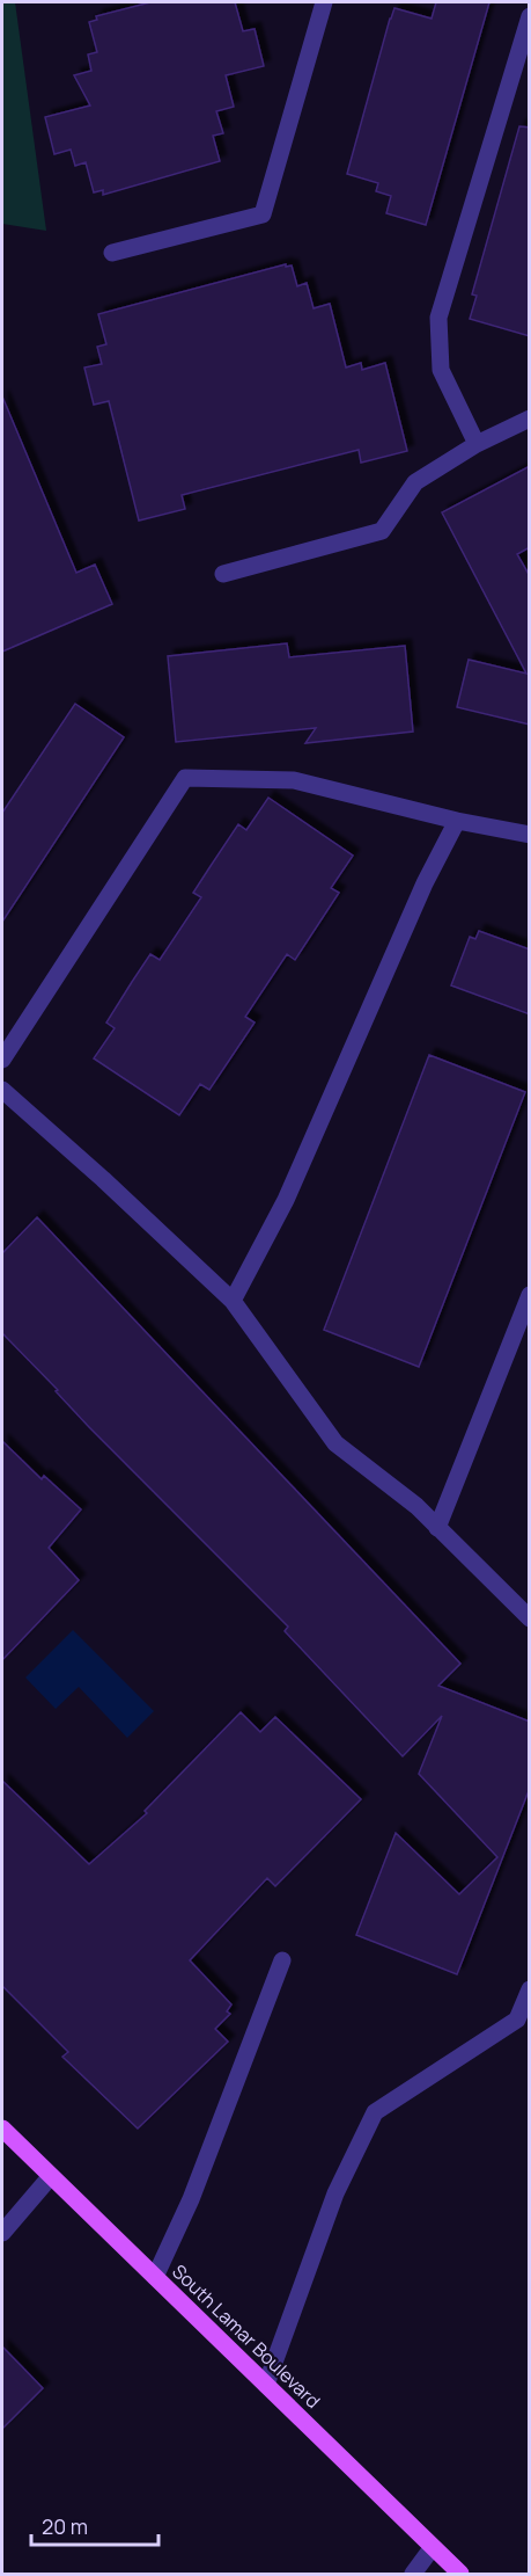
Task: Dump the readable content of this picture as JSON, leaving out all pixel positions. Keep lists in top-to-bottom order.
{
  "streets": {
    "main road": ["South Lamar Boulevard"]
  },
  "scale_bar": "20 m"
}
